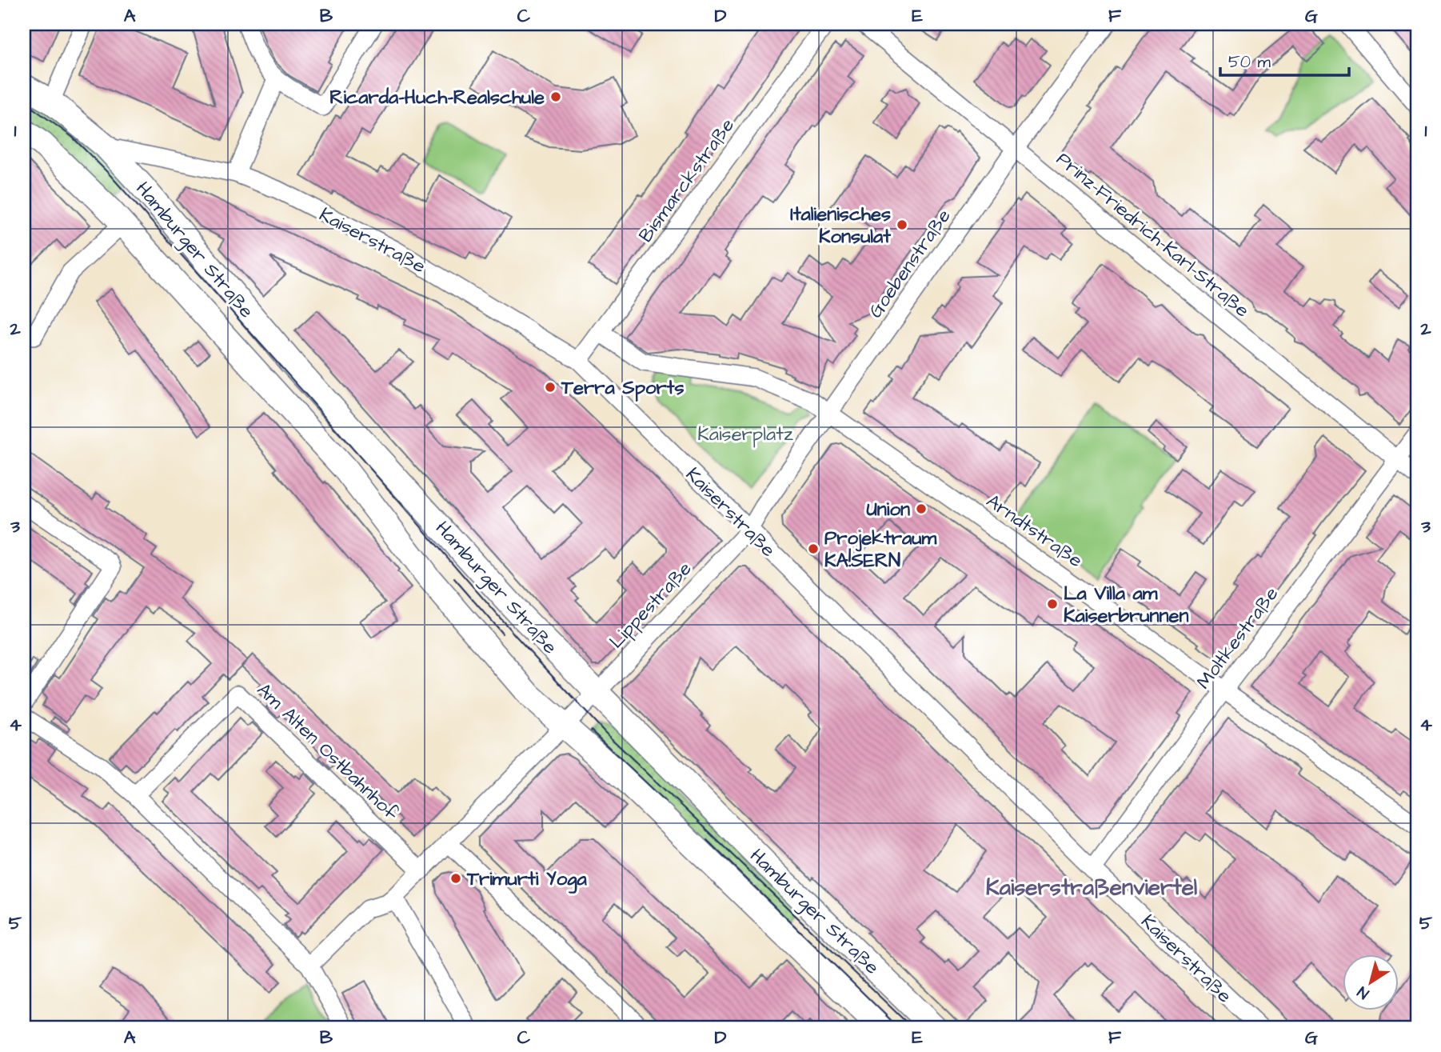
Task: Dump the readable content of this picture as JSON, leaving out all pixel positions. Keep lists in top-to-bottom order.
{
  "streets": {
    "main road": ["Hamburger Straße"],
    "street": [
      "Bismarckstraße",
      "Prinz-Friedrich-Karl-Straße",
      "Kaiserstraße",
      "Goebenstraße",
      "Arndtstraße",
      "Lippestraße",
      "Moltkestraße",
      "Am Alten Ostbahnhof"
    ]
  },
  "crossings": [
    ["Bismarckstraße", "Kaiserstraße"],
    ["Bismarckstraße", "Arndtstraße"],
    ["Prinz-Friedrich-Karl-Straße", "Goebenstraße"],
    ["Prinz-Friedrich-Karl-Straße", "Moltkestraße"],
    ["Kaiserstraße", "Hamburger Straße"],
    ["Kaiserstraße", "Goebenstraße"],
    ["Kaiserstraße", "Lippestraße"],
    ["Kaiserstraße", "Moltkestraße"],
    ["Hamburger Straße", "Lippestraße"],
    ["Goebenstraße", "Arndtstraße"],
    ["Goebenstraße", "Lippestraße"],
    ["Arndtstraße", "Moltkestraße"]
  ],
  "districts": ["Kaiserstraßenviertel"],
  "parks": ["Kaiserplatz"],
  "places": [
    "Ricarda-Huch-Realschule",
    "Italienisches Konsulat",
    "Terra Sports",
    "Union",
    "Projektraum KA!SERN",
    "La Villa am Kaiserbrunnen",
    "Trimurti Yoga"
  ],
  "scale_bar": "50 m",
  "north": "bottom left",
  "grid": {
    "columns": [
      "A",
      "B",
      "C",
      "D",
      "E",
      "F",
      "G"
    ],
    "rows": [
      "1",
      "2",
      "3",
      "4",
      "5"
    ]
  }
}
